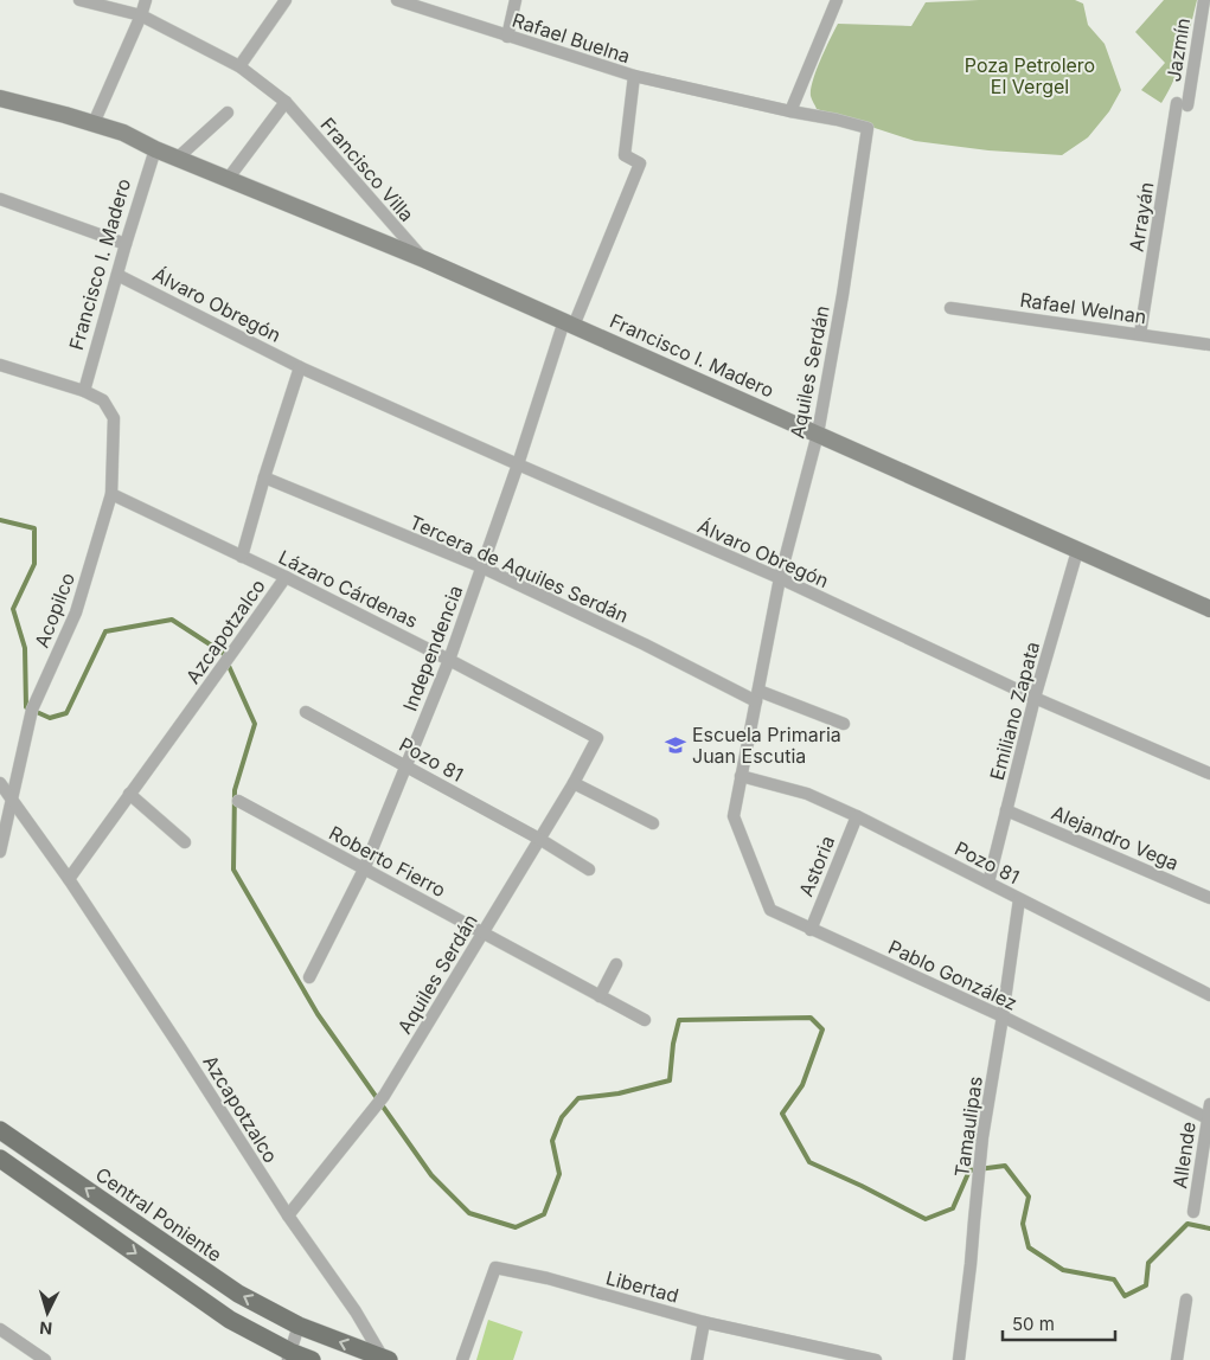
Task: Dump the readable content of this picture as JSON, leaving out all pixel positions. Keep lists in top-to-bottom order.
{
  "streets": {
    "main road": ["Central Poniente"],
    "street": [
      "Rafael Buelna",
      "Jazmín",
      "Francisco Villa",
      "Arrayán",
      "Francisco I. Madero",
      "Álvaro Obregón",
      "Rafael Welnan",
      "Aquiles Serdán",
      "Tercera de Aquiles Serdán",
      "Lázaro Cárdenas",
      "Acopilco",
      "Azcapotzalco",
      "Independencia",
      "Emiliano Zapata",
      "Pozo 81",
      "Alejandro Vega",
      "Roberto Fierro",
      "Astoria",
      "Pablo González",
      "Tamaulipas",
      "Allende",
      "Libertad"
    ]
  },
  "crossings": [
    ["Rafael Buelna", "Aquiles Serdán"],
    ["Rafael Buelna", "Independencia"],
    ["Jazmín", "Arrayán"],
    ["Francisco Villa", "Francisco I. Madero"],
    ["Arrayán", "Rafael Welnan"],
    ["Francisco I. Madero", "Álvaro Obregón"],
    ["Francisco I. Madero", "Aquiles Serdán"],
    ["Francisco I. Madero", "Acopilco"],
    ["Francisco I. Madero", "Independencia"],
    ["Francisco I. Madero", "Emiliano Zapata"],
    ["Álvaro Obregón", "Aquiles Serdán"],
    ["Álvaro Obregón", "Independencia"],
    ["Álvaro Obregón", "Emiliano Zapata"],
    ["Aquiles Serdán", "Tercera de Aquiles Serdán"],
    ["Aquiles Serdán", "Lázaro Cárdenas"],
    ["Aquiles Serdán", "Azcapotzalco"],
    ["Aquiles Serdán", "Pozo 81"],
    ["Aquiles Serdán", "Roberto Fierro"],
    ["Aquiles Serdán", "Pablo González"],
    ["Tercera de Aquiles Serdán", "Independencia"],
    ["Lázaro Cárdenas", "Acopilco"],
    ["Lázaro Cárdenas", "Azcapotzalco"],
    ["Lázaro Cárdenas", "Independencia"],
    ["Acopilco", "Azcapotzalco"],
    ["Azcapotzalco", "Central Poniente"],
    ["Independencia", "Pozo 81"],
    ["Independencia", "Roberto Fierro"],
    ["Emiliano Zapata", "Pozo 81"],
    ["Emiliano Zapata", "Alejandro Vega"],
    ["Pozo 81", "Astoria"],
    ["Pozo 81", "Tamaulipas"],
    ["Astoria", "Pablo González"],
    ["Pablo González", "Tamaulipas"],
    ["Pablo González", "Allende"]
  ],
  "parks": ["Poza Petrolero El Vergel"],
  "places": {
    "school or university": ["Escuela Primaria Juan Escutia"]
  },
  "scale_bar": "50 m",
  "north": "bottom"
}
